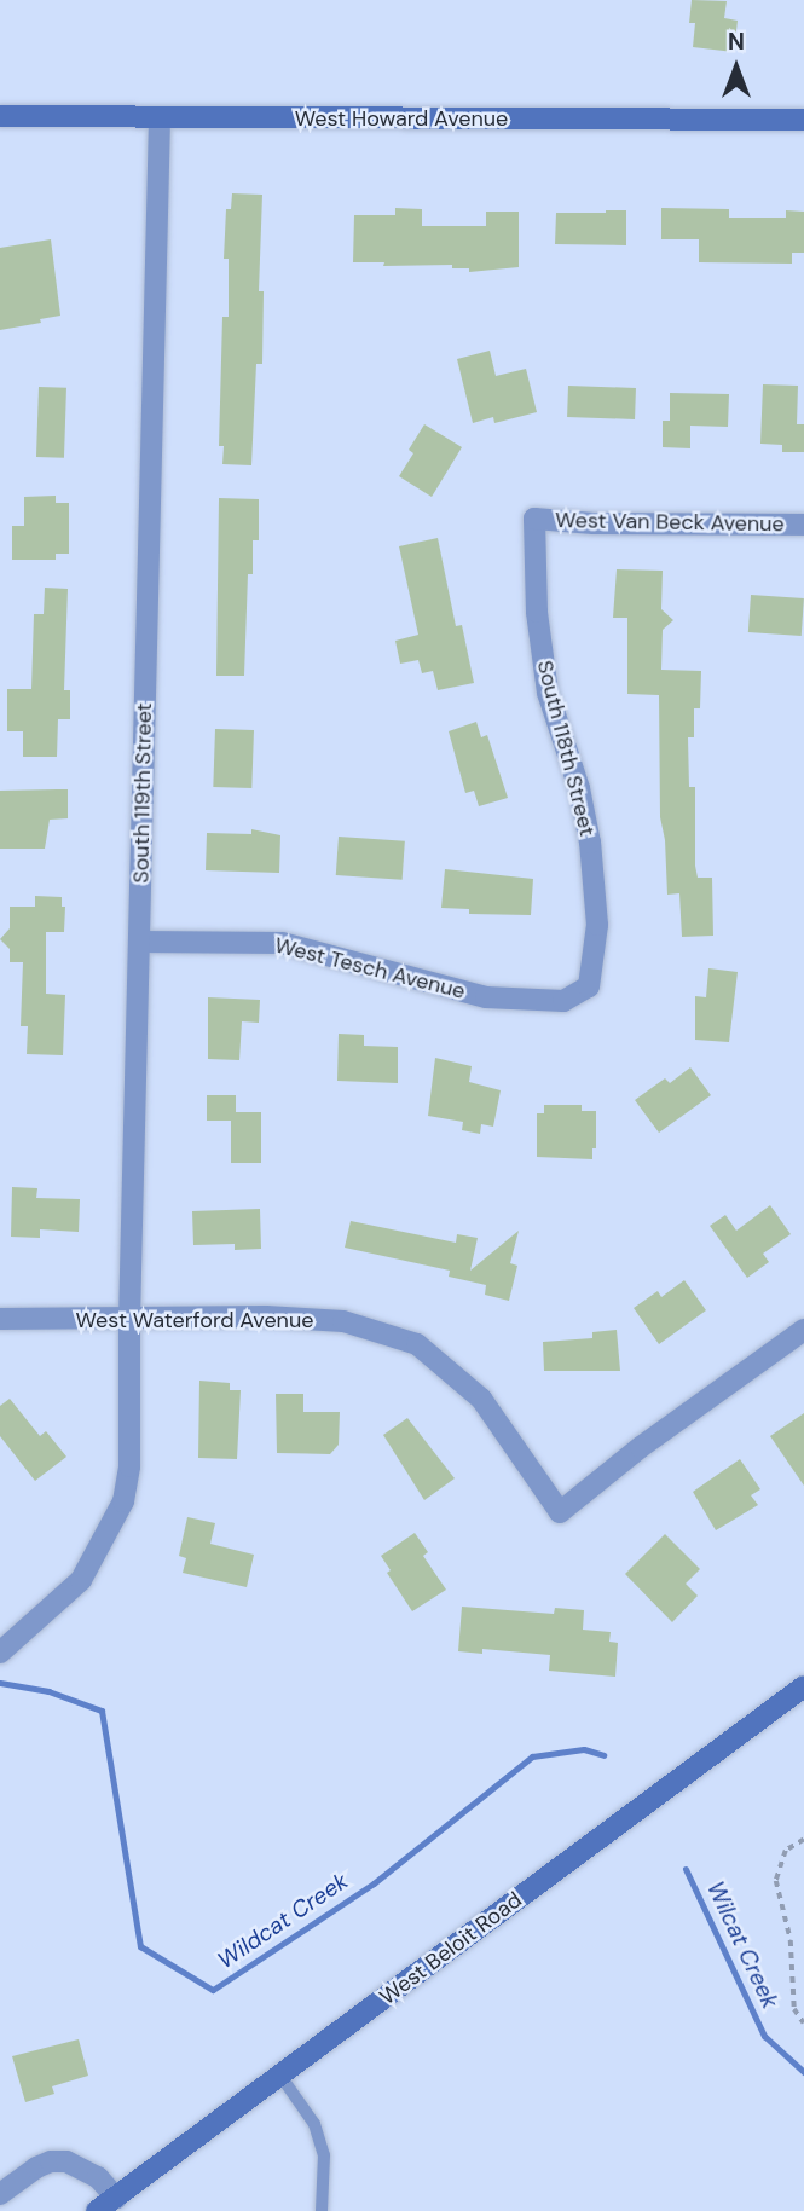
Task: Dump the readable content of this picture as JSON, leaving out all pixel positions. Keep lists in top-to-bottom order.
{
  "streets": {
    "main road": ["West Howard Avenue", "West Beloit Road"],
    "street": [
      "West Van Beck Avenue",
      "South 118th Street",
      "South 119th Street",
      "West Tesch Avenue",
      "West Waterford Avenue"
    ]
  },
  "crossings": [
    ["West Howard Avenue", "South 119th Street"],
    ["West Van Beck Avenue", "South 118th Street"],
    ["South 118th Street", "West Tesch Avenue"],
    ["South 119th Street", "West Tesch Avenue"],
    ["South 119th Street", "West Waterford Avenue"]
  ],
  "water": ["Wildcat Creek", "Wilcat Creek"],
  "north": "top"
}
